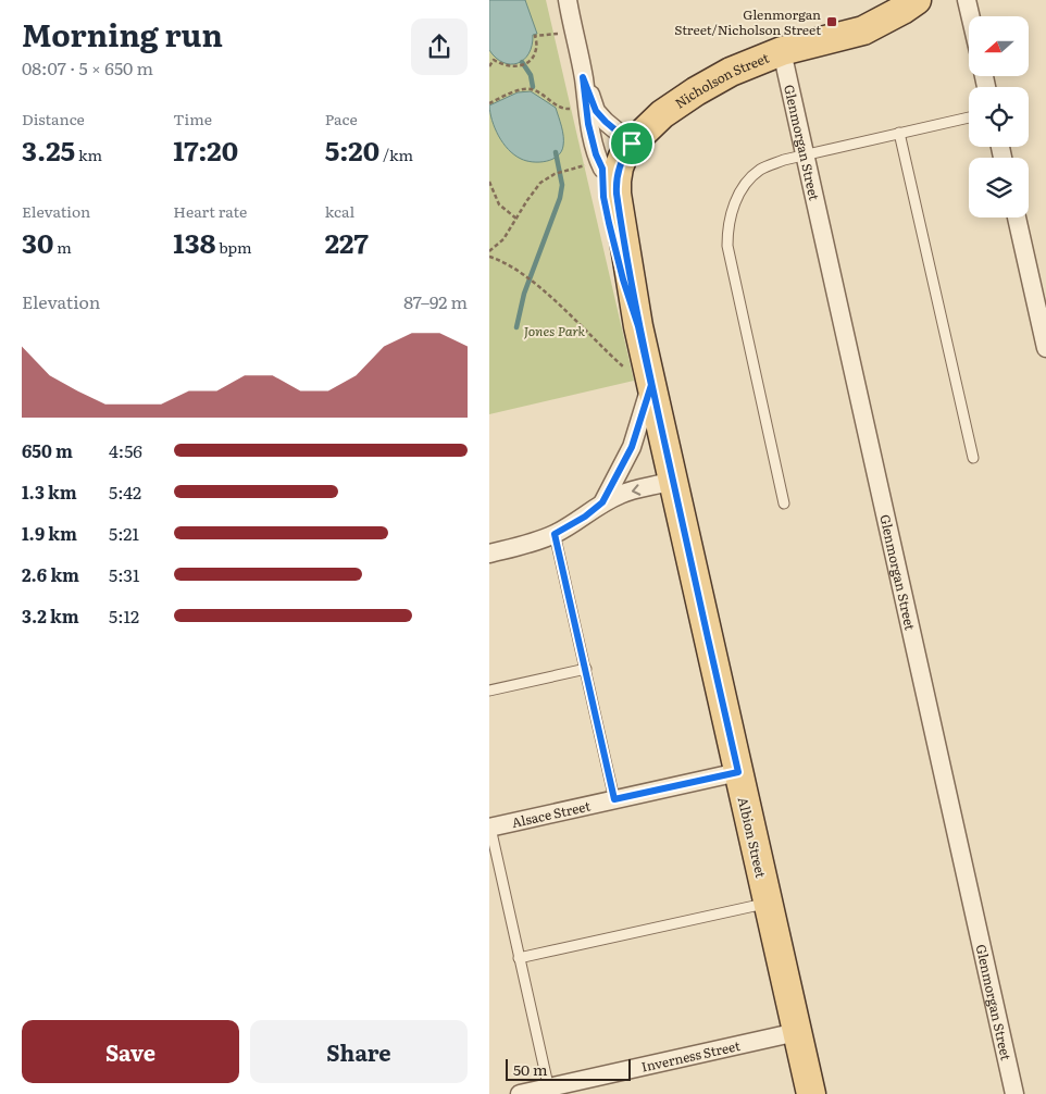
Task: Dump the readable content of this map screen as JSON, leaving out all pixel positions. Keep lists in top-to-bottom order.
{
  "streets": {
    "main road": ["Nicholson Street", "Albion Street"],
    "street": ["Glenmorgan Street", "Alsace Street", "Inverness Street"]
  },
  "crossings": [
    ["Nicholson Street", "Glenmorgan Street"],
    ["Nicholson Street", "Albion Street"],
    ["Alsace Street", "Albion Street"],
    ["Albion Street", "Inverness Street"]
  ],
  "parks": ["Jones Park"],
  "places": {
    "transit": ["Glenmorgan Street/Nicholson Street"]
  },
  "scale_bar": "50 m",
  "north": "left",
  "page": {
    "heading": ["Morning run", "08:07 · 5 × 650 m"],
    "stats": [
      ["Distance", "3.25 km"],
      ["Time", "17:20"],
      ["Pace", "5:20 /km"],
      ["Elevation", "30 m"],
      ["Heart rate", "138 bpm"],
      ["kcal", "227"]
    ],
    "chart": ["Elevation", "87–92 m"],
    "list": [
      {
        "name": "650 m",
        "note": "4:56"
      },
      {
        "name": "1.3 km",
        "note": "5:42"
      },
      {
        "name": "1.9 km",
        "note": "5:21"
      },
      {
        "name": "2.6 km",
        "note": "5:31"
      },
      {
        "name": "3.2 km",
        "note": "5:12"
      }
    ],
    "buttons": ["Save", "Share"],
    "scale": "50 m"
  }
}
